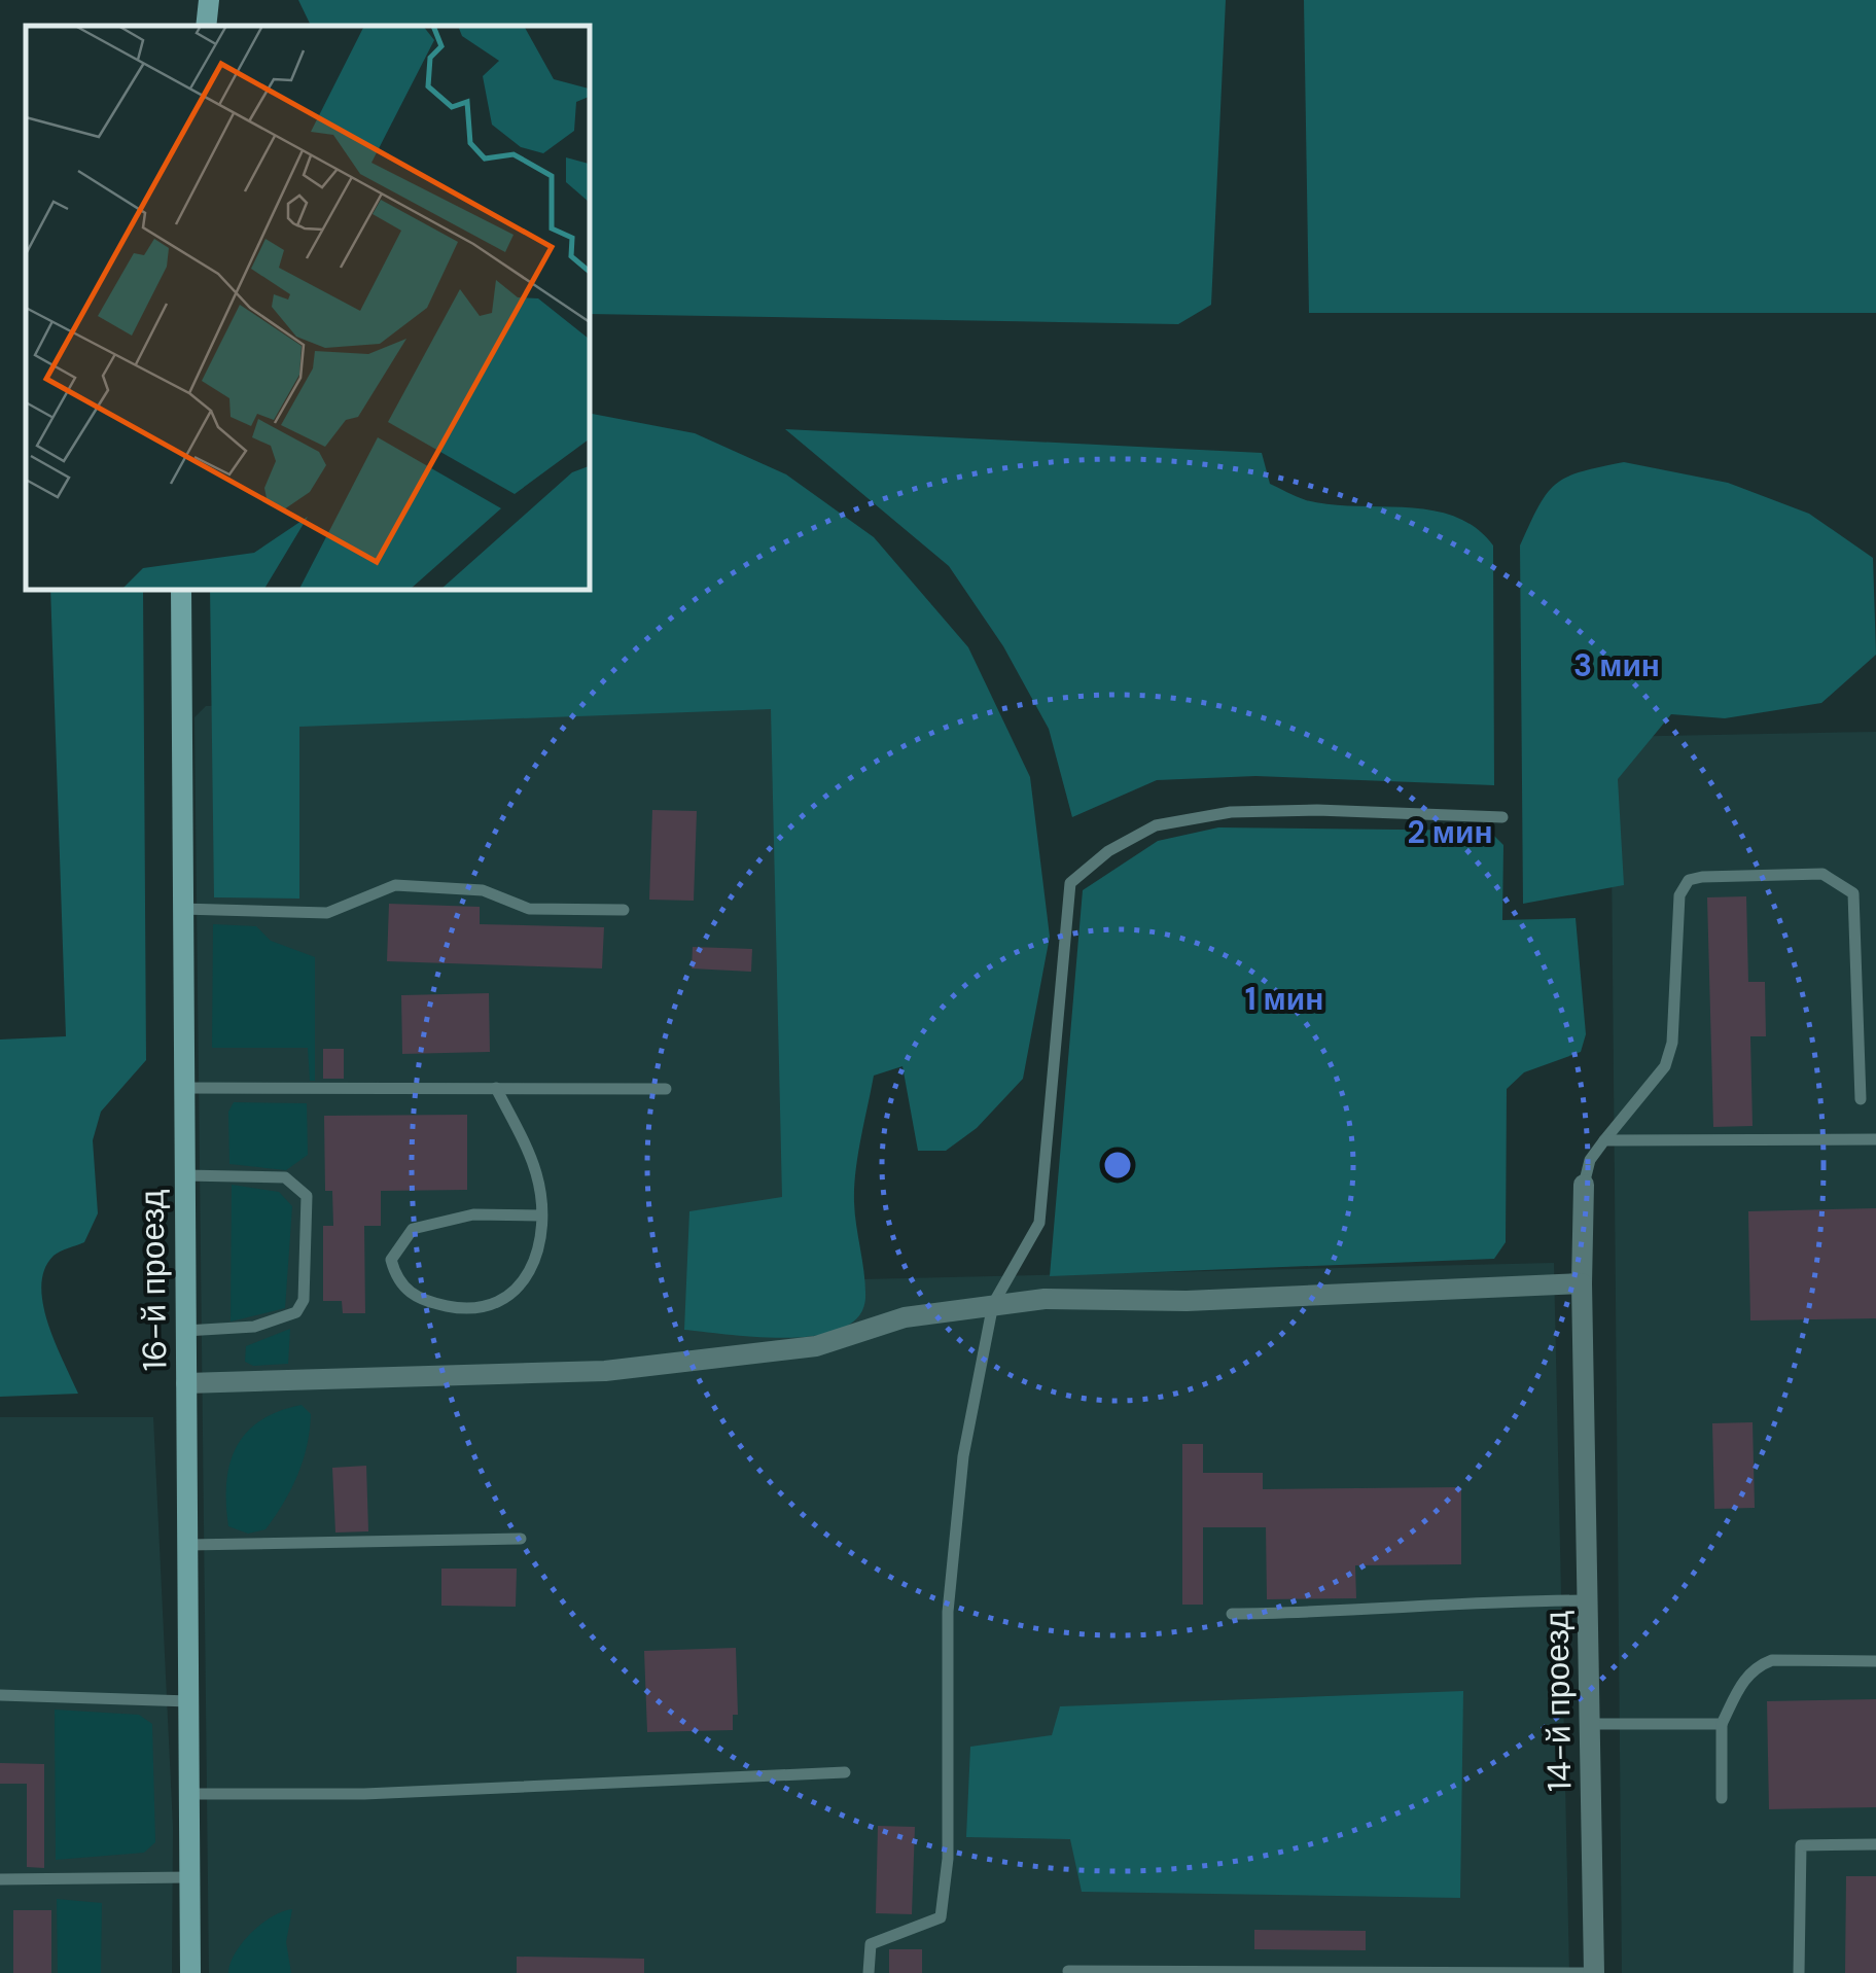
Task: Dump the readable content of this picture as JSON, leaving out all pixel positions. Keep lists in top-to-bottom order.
{
  "streets": {
    "street": ["16-й проезд", "14-й проезд"]
  },
  "rings": ["3 мин", "2 мин", "1 мин"]
}
